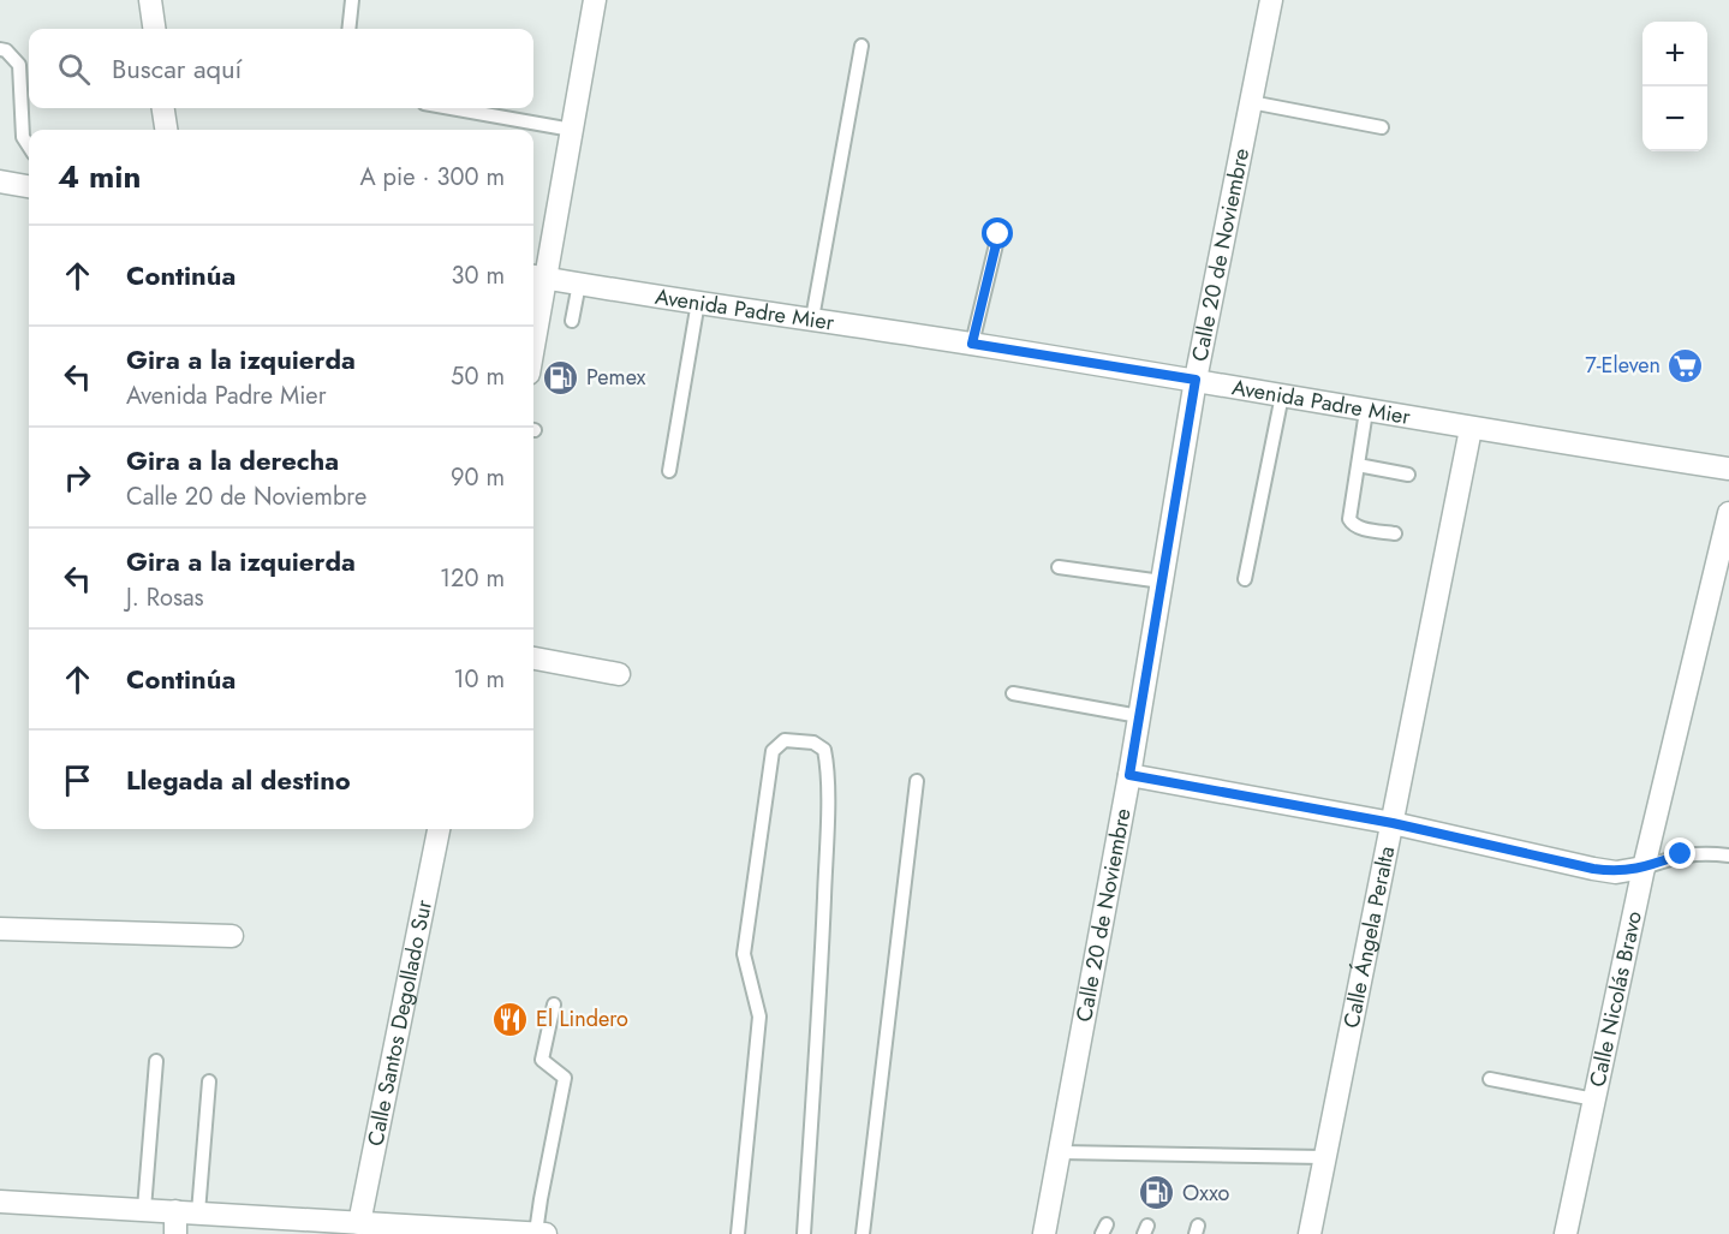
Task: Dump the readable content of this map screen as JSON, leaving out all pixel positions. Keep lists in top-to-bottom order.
{
  "streets": {
    "street": [
      "Calle 20 de Noviembre",
      "Avenida Padre Mier",
      "Calle Ángela Peralta",
      "Calle Nicolás Bravo",
      "Calle Santos Degollado Sur"
    ]
  },
  "crossings": [
    ["Calle 20 de Noviembre", "Avenida Padre Mier"],
    ["Avenida Padre Mier", "Calle Ángela Peralta"]
  ],
  "places": {
    "supermarket": ["7-Eleven"],
    "fuel station": ["Pemex", "Oxxo"],
    "restaurant": ["El Lindero"]
  },
  "page": {
    "map_buttons": ["+", "−"],
    "search": "Buscar aquí",
    "heading": ["4 min", "A pie · 300 m"],
    "list": [
      ["Continúa", "30 m"],
      ["Gira a la izquierda", "Avenida Padre Mier", "50 m"],
      ["Gira a la derecha", "Calle 20 de Noviembre", "90 m"],
      ["Gira a la izquierda", "J. Rosas", "120 m"],
      ["Continúa", "10 m"],
      "Llegada al destino"
    ]
  }
}
